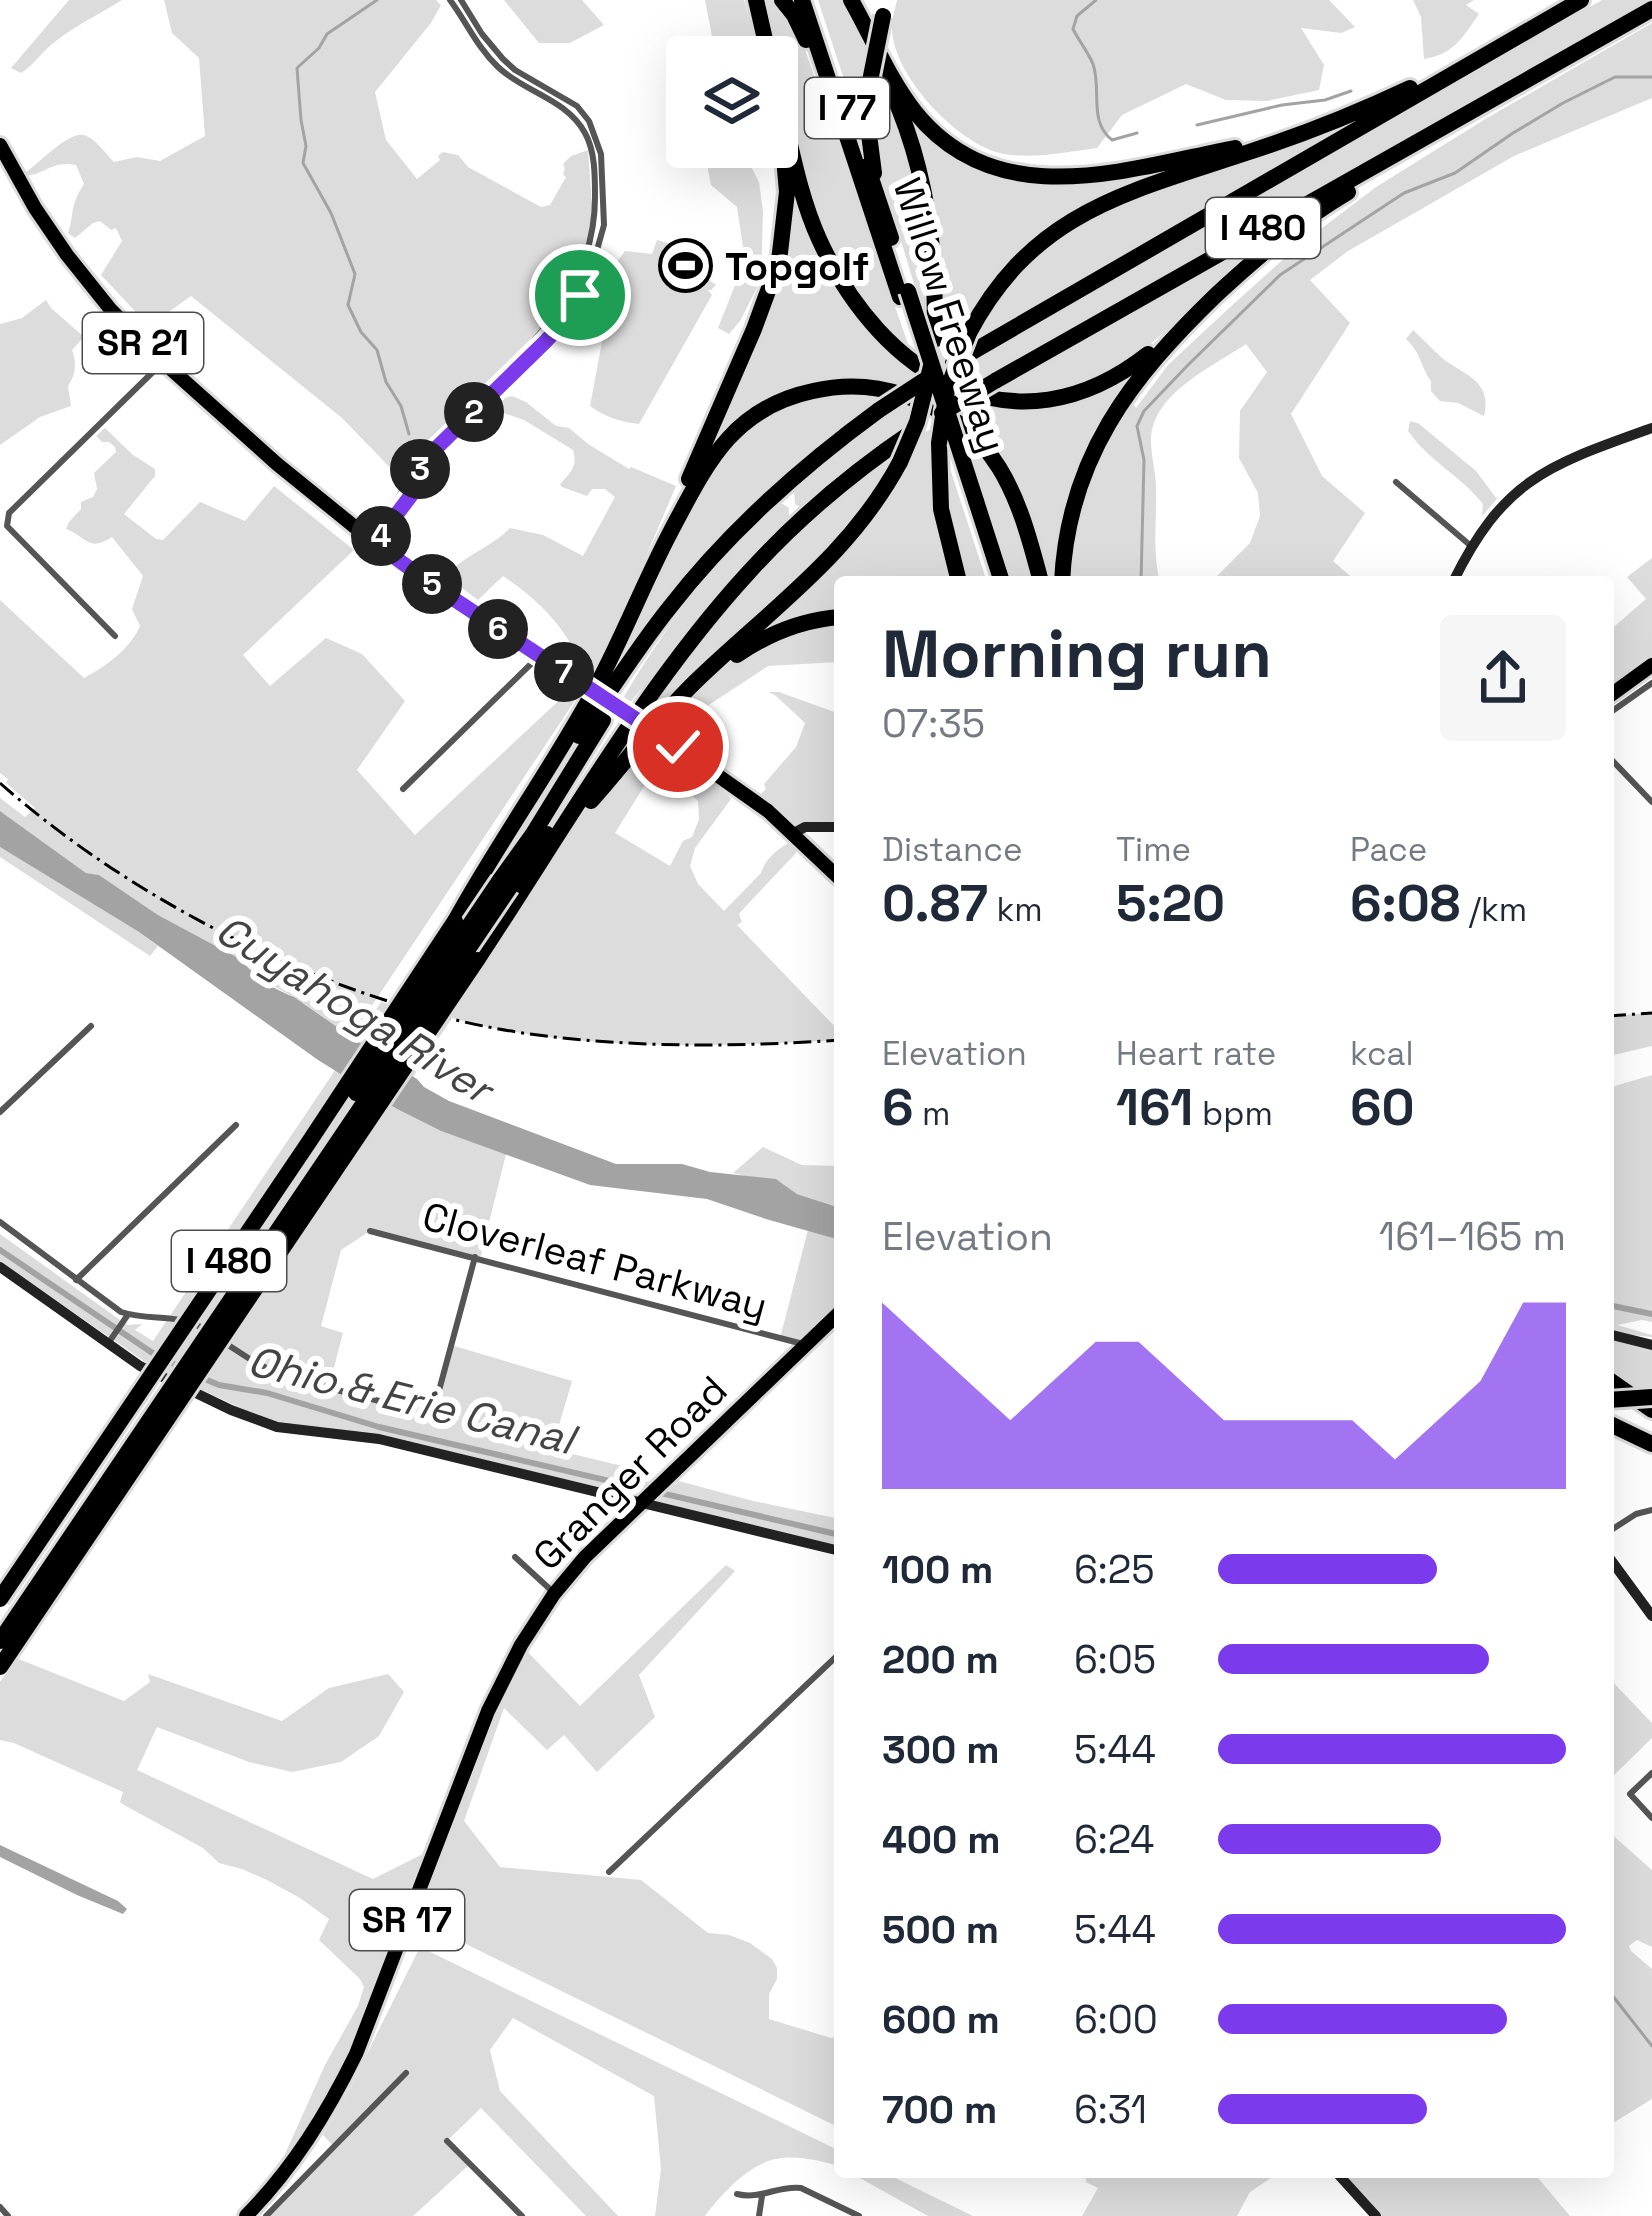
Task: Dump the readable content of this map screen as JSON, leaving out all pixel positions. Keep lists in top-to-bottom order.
{
  "streets": {
    "highway": ["I 77", "I 480", "Willow Freeway"],
    "main road": ["SR 21", "Granger Road", "SR 17"],
    "street": ["Cloverleaf Parkway"]
  },
  "crossings": [
    ["Cloverleaf Parkway", "Granger Road"]
  ],
  "water": ["Cuyahoga River", "Ohio & Erie Canal"],
  "places": {
    "sports": ["Topgolf"]
  },
  "page": {
    "pins": [
      "2",
      "3",
      "4",
      "5",
      "6",
      "7"
    ],
    "heading": ["Morning run", "07:35"],
    "stats": [
      ["Distance", "0.87 km"],
      ["Time", "5:20"],
      ["Pace", "6:08 /km"],
      ["Elevation", "6 m"],
      ["Heart rate", "161 bpm"],
      ["kcal", "60"]
    ],
    "chart": ["Elevation", "161–165 m"],
    "list": [
      {
        "name": "100 m",
        "note": "6:25"
      },
      {
        "name": "200 m",
        "note": "6:05"
      },
      {
        "name": "300 m",
        "note": "5:44"
      },
      {
        "name": "400 m",
        "note": "6:24"
      },
      {
        "name": "500 m",
        "note": "5:44"
      },
      {
        "name": "600 m",
        "note": "6:00"
      },
      {
        "name": "700 m",
        "note": "6:31"
      }
    ]
  }
}
